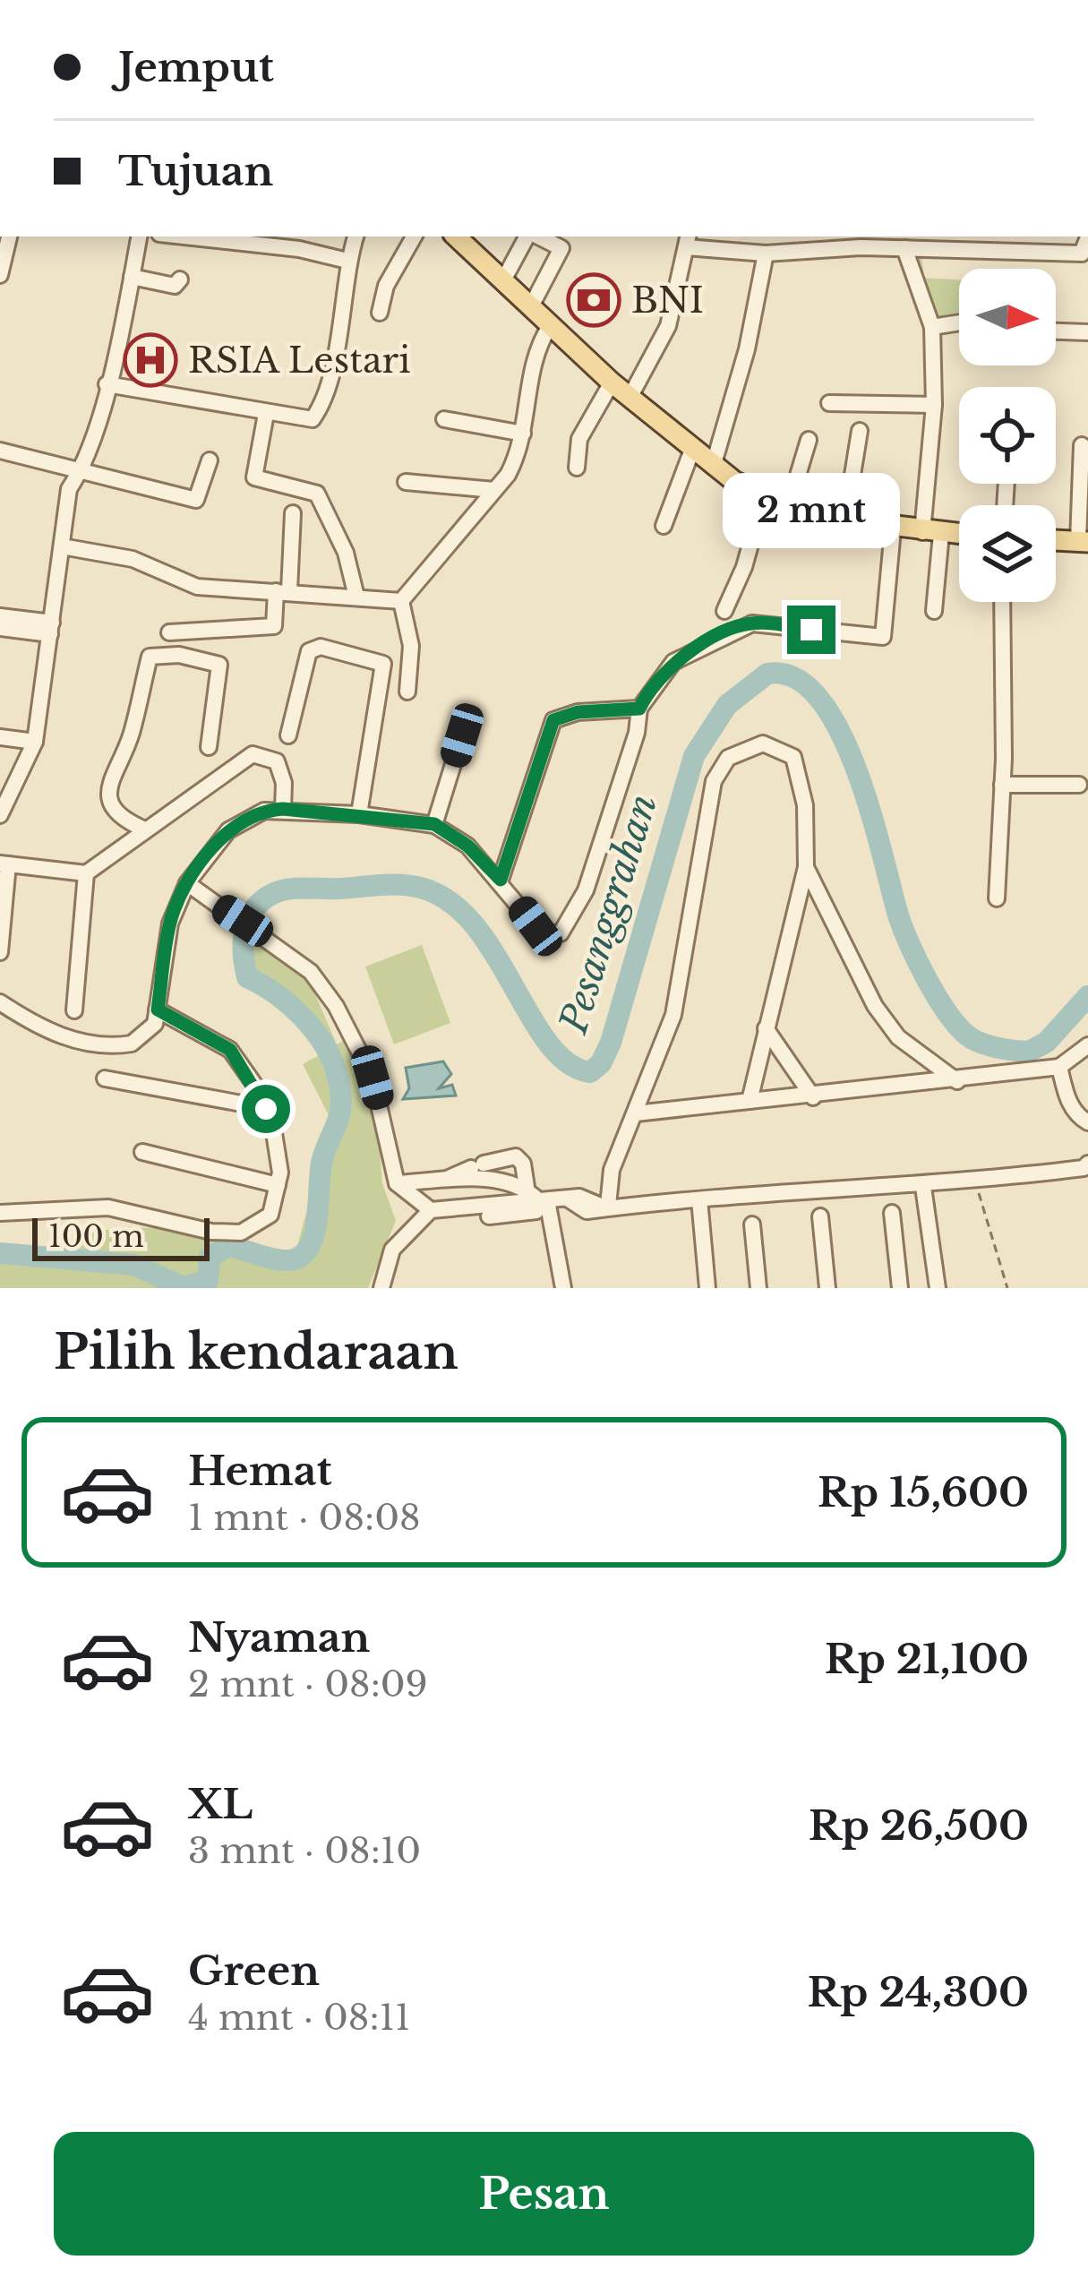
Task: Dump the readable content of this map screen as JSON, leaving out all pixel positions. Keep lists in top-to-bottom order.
{
  "water": ["Pesanggrahan"],
  "places": {
    "bank": ["BNI"],
    "hospital": ["RSIA Lestari"]
  },
  "scale_bar": "100 m",
  "north": "right",
  "page": {
    "banner": ["Jemput", "Tujuan"],
    "bubble": "2 mnt",
    "scale": "100 m",
    "heading": "Pilih kendaraan",
    "list": [
      {
        "name": "Hemat",
        "note": "1 mnt · 08:08",
        "value": "Rp 15,600"
      },
      {
        "name": "Nyaman",
        "note": "2 mnt · 08:09",
        "value": "Rp 21,100"
      },
      {
        "name": "XL",
        "note": "3 mnt · 08:10",
        "value": "Rp 26,500"
      },
      {
        "name": "Green",
        "note": "4 mnt · 08:11",
        "value": "Rp 24,300"
      }
    ],
    "buttons": "Pesan"
  }
}
